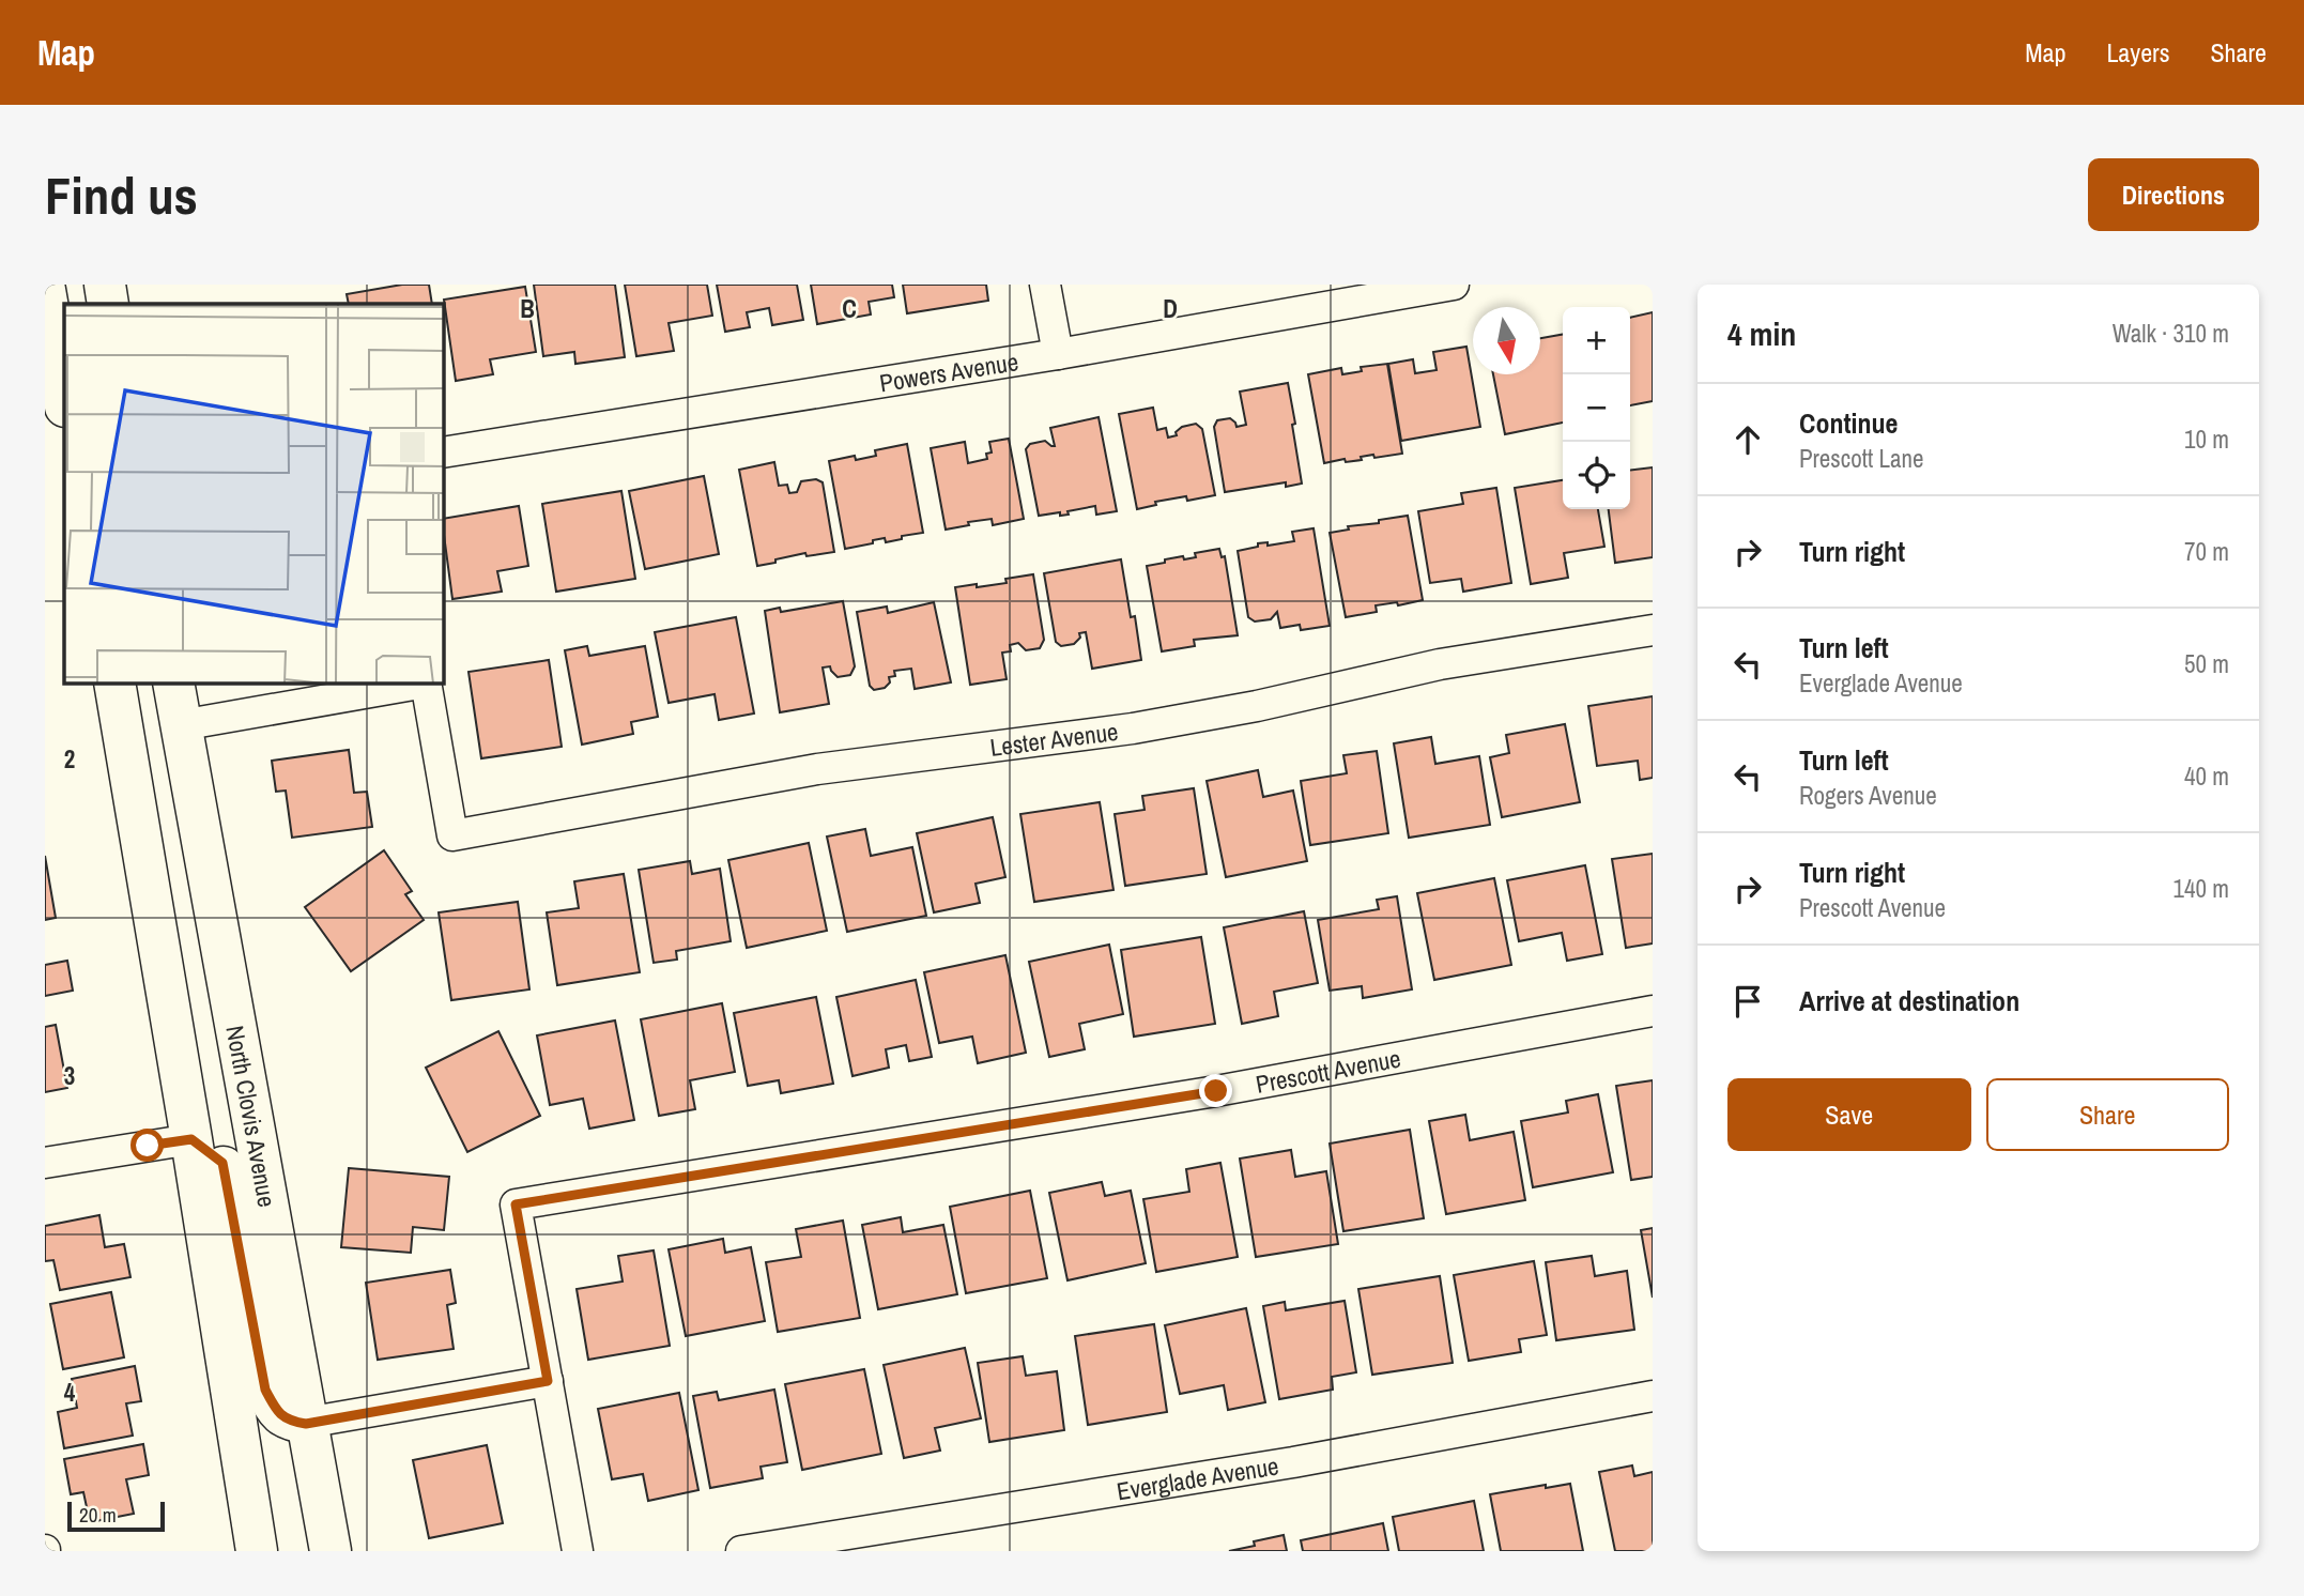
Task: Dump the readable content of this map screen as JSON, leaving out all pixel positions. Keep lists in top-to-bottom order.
{
  "streets": {
    "main road": ["North Clovis Avenue"],
    "street": [
      "Powers Avenue",
      "Lester Avenue",
      "Prescott Avenue",
      "Everglade Avenue"
    ]
  },
  "scale_bar": "20 m",
  "north": "bottom",
  "page": {
    "header": "Map",
    "nav": ["Map", "Layers", "Share"],
    "buttons": [
      "Directions",
      ["Save", "Share"]
    ],
    "title": "Find us",
    "heading": ["4 min", "Walk · 310 m"],
    "map_buttons": ["+", "−"],
    "list": [
      ["Continue", "Prescott Lane", "10 m"],
      ["Turn right", "70 m"],
      ["Turn left", "Everglade Avenue", "50 m"],
      ["Turn left", "Rogers Avenue", "40 m"],
      ["Turn right", "Prescott Avenue", "140 m"],
      "Arrive at destination"
    ],
    "scale": "20 m"
  },
  "grid": {
    "columns": ["B", "C", "D"],
    "rows": ["2", "3", "4"]
  }
}
